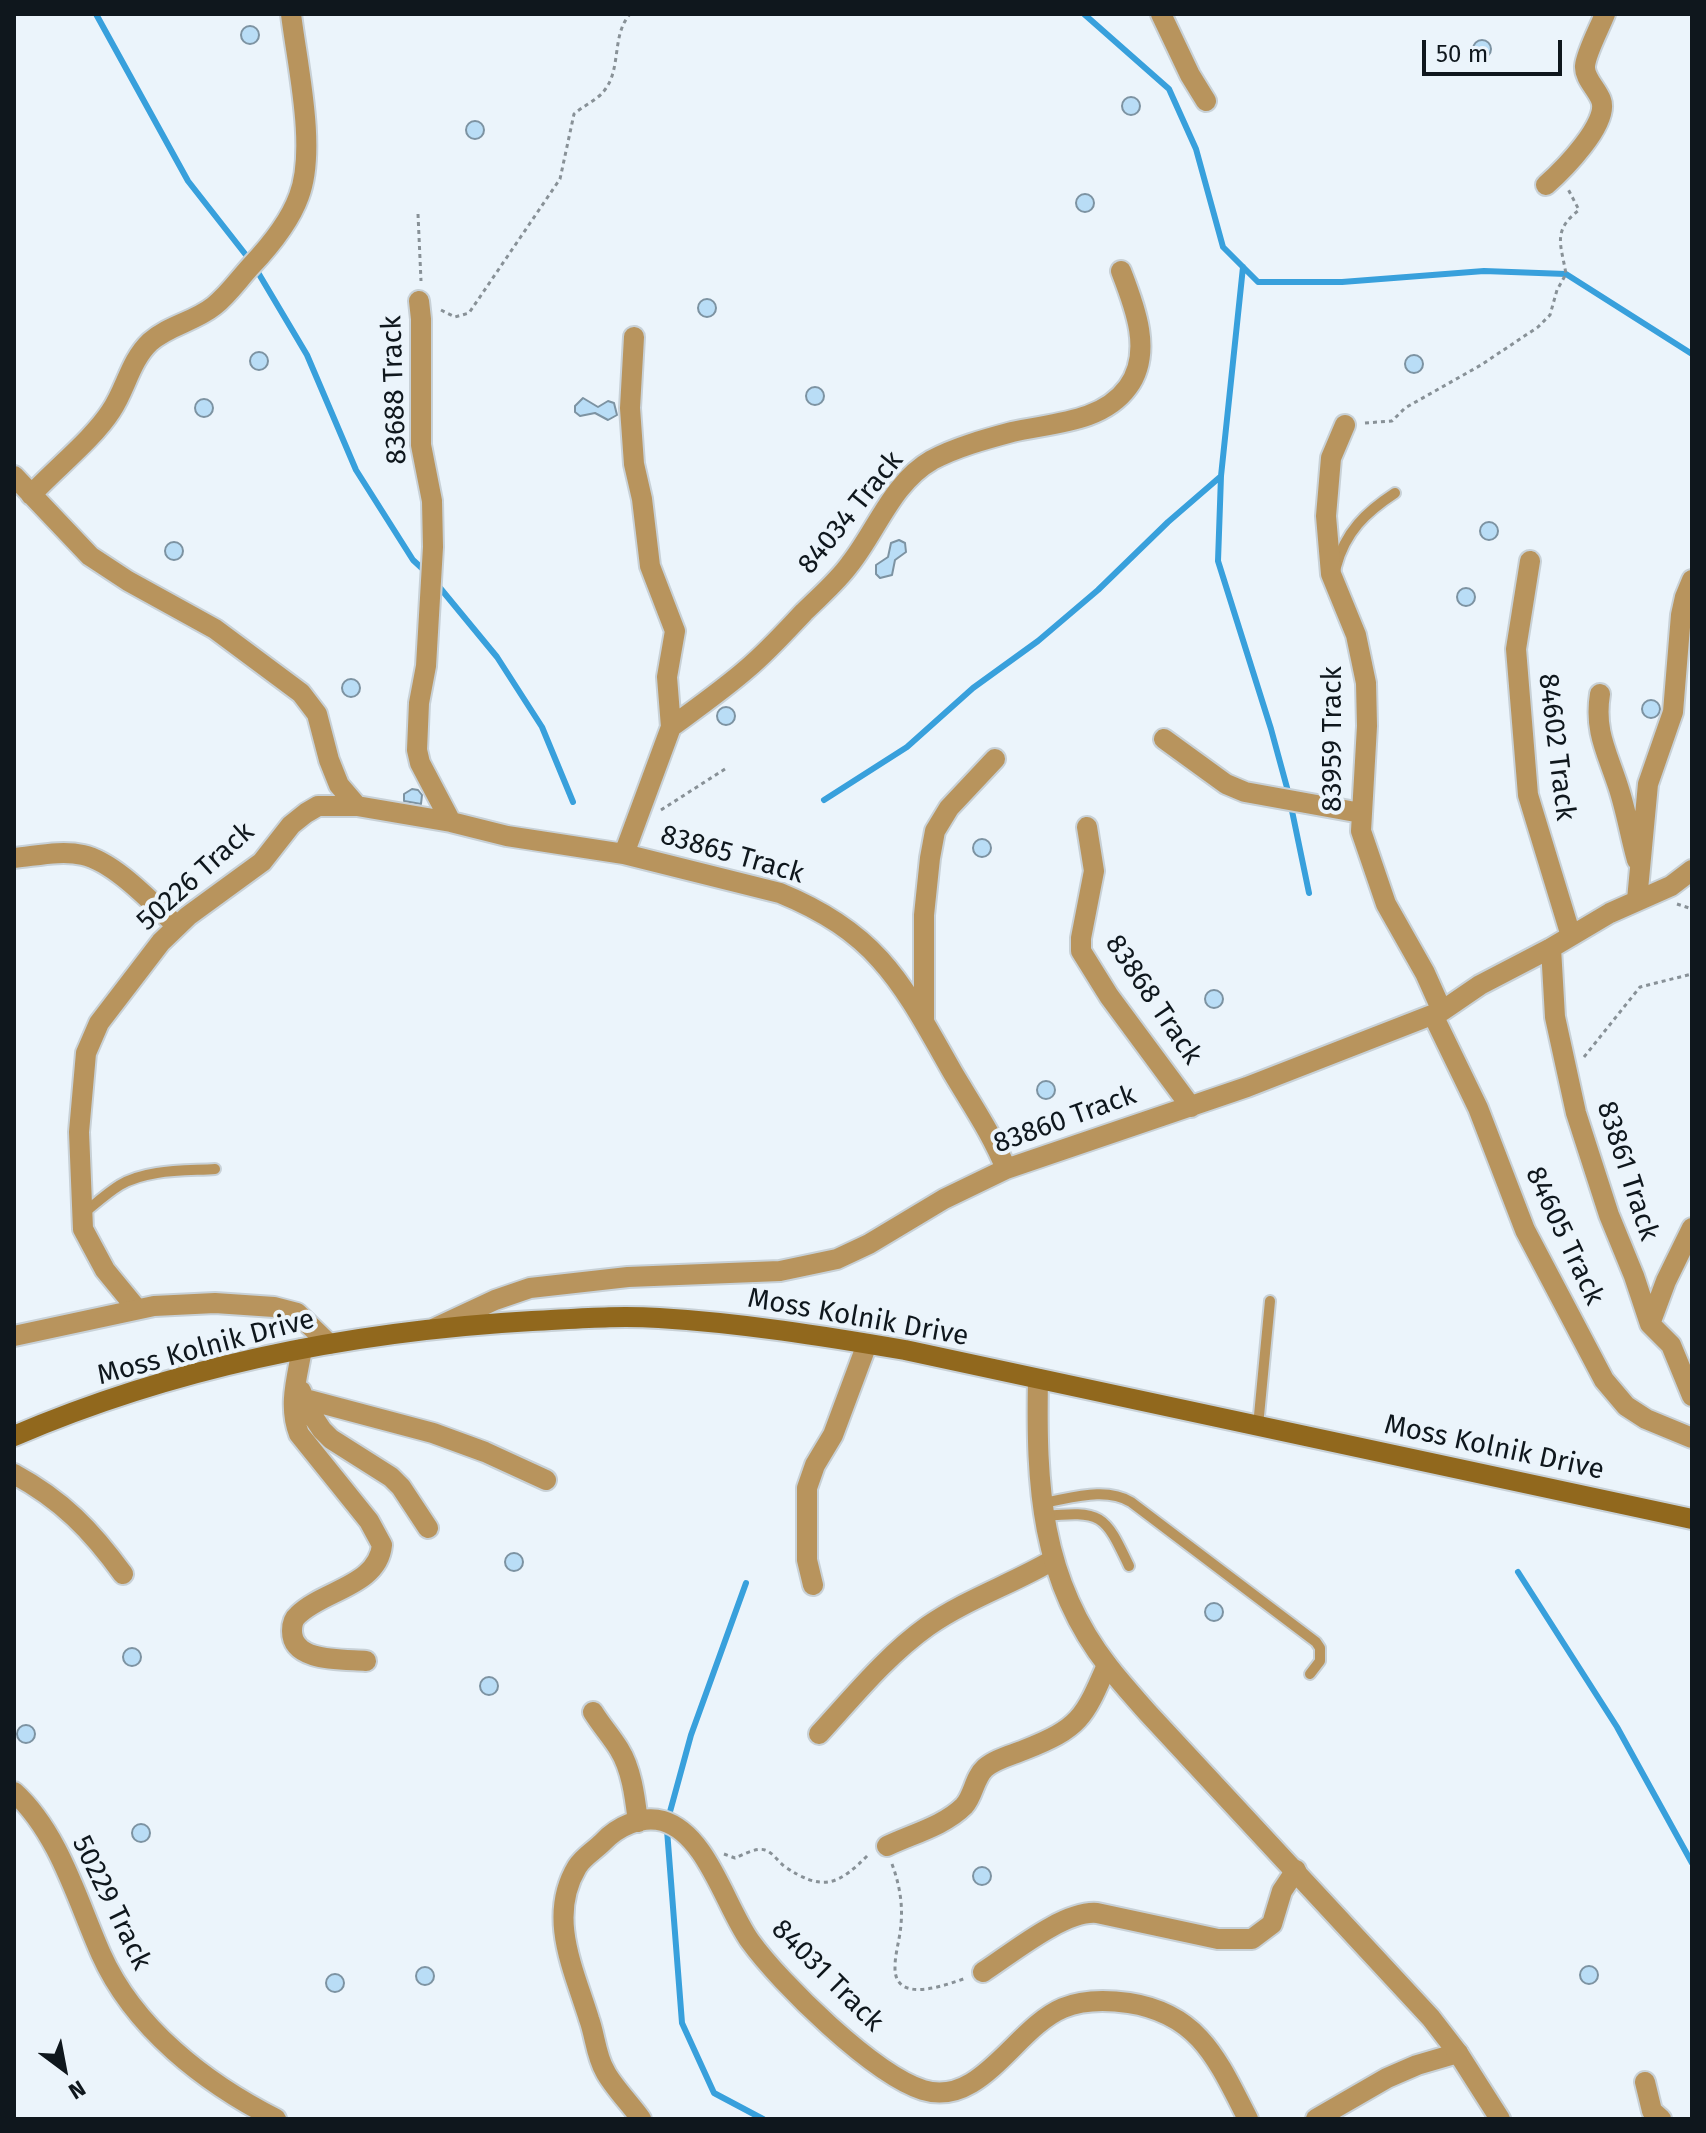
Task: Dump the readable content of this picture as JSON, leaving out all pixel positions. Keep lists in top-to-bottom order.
{
  "streets": {
    "main road": ["Moss Kolnik Drive"],
    "street": [
      "83688 Track",
      "84034 Track",
      "83959 Track",
      "84602 Track",
      "83865 Track",
      "50226 Track",
      "83868 Track",
      "83860 Track",
      "83861 Track",
      "84605 Track",
      "50229 Track",
      "84031 Track"
    ]
  },
  "crossings": [
    ["83688 Track", "83865 Track"],
    ["83959 Track", "83860 Track"],
    ["83959 Track", "84605 Track"],
    ["84602 Track", "83860 Track"],
    ["83865 Track", "50226 Track"],
    ["83865 Track", "83860 Track"],
    ["83868 Track", "83860 Track"],
    ["83860 Track", "83861 Track"],
    ["83860 Track", "84605 Track"],
    ["83860 Track", "Moss Kolnik Drive"]
  ],
  "scale_bar": "50 m",
  "north": "bottom right"
}
